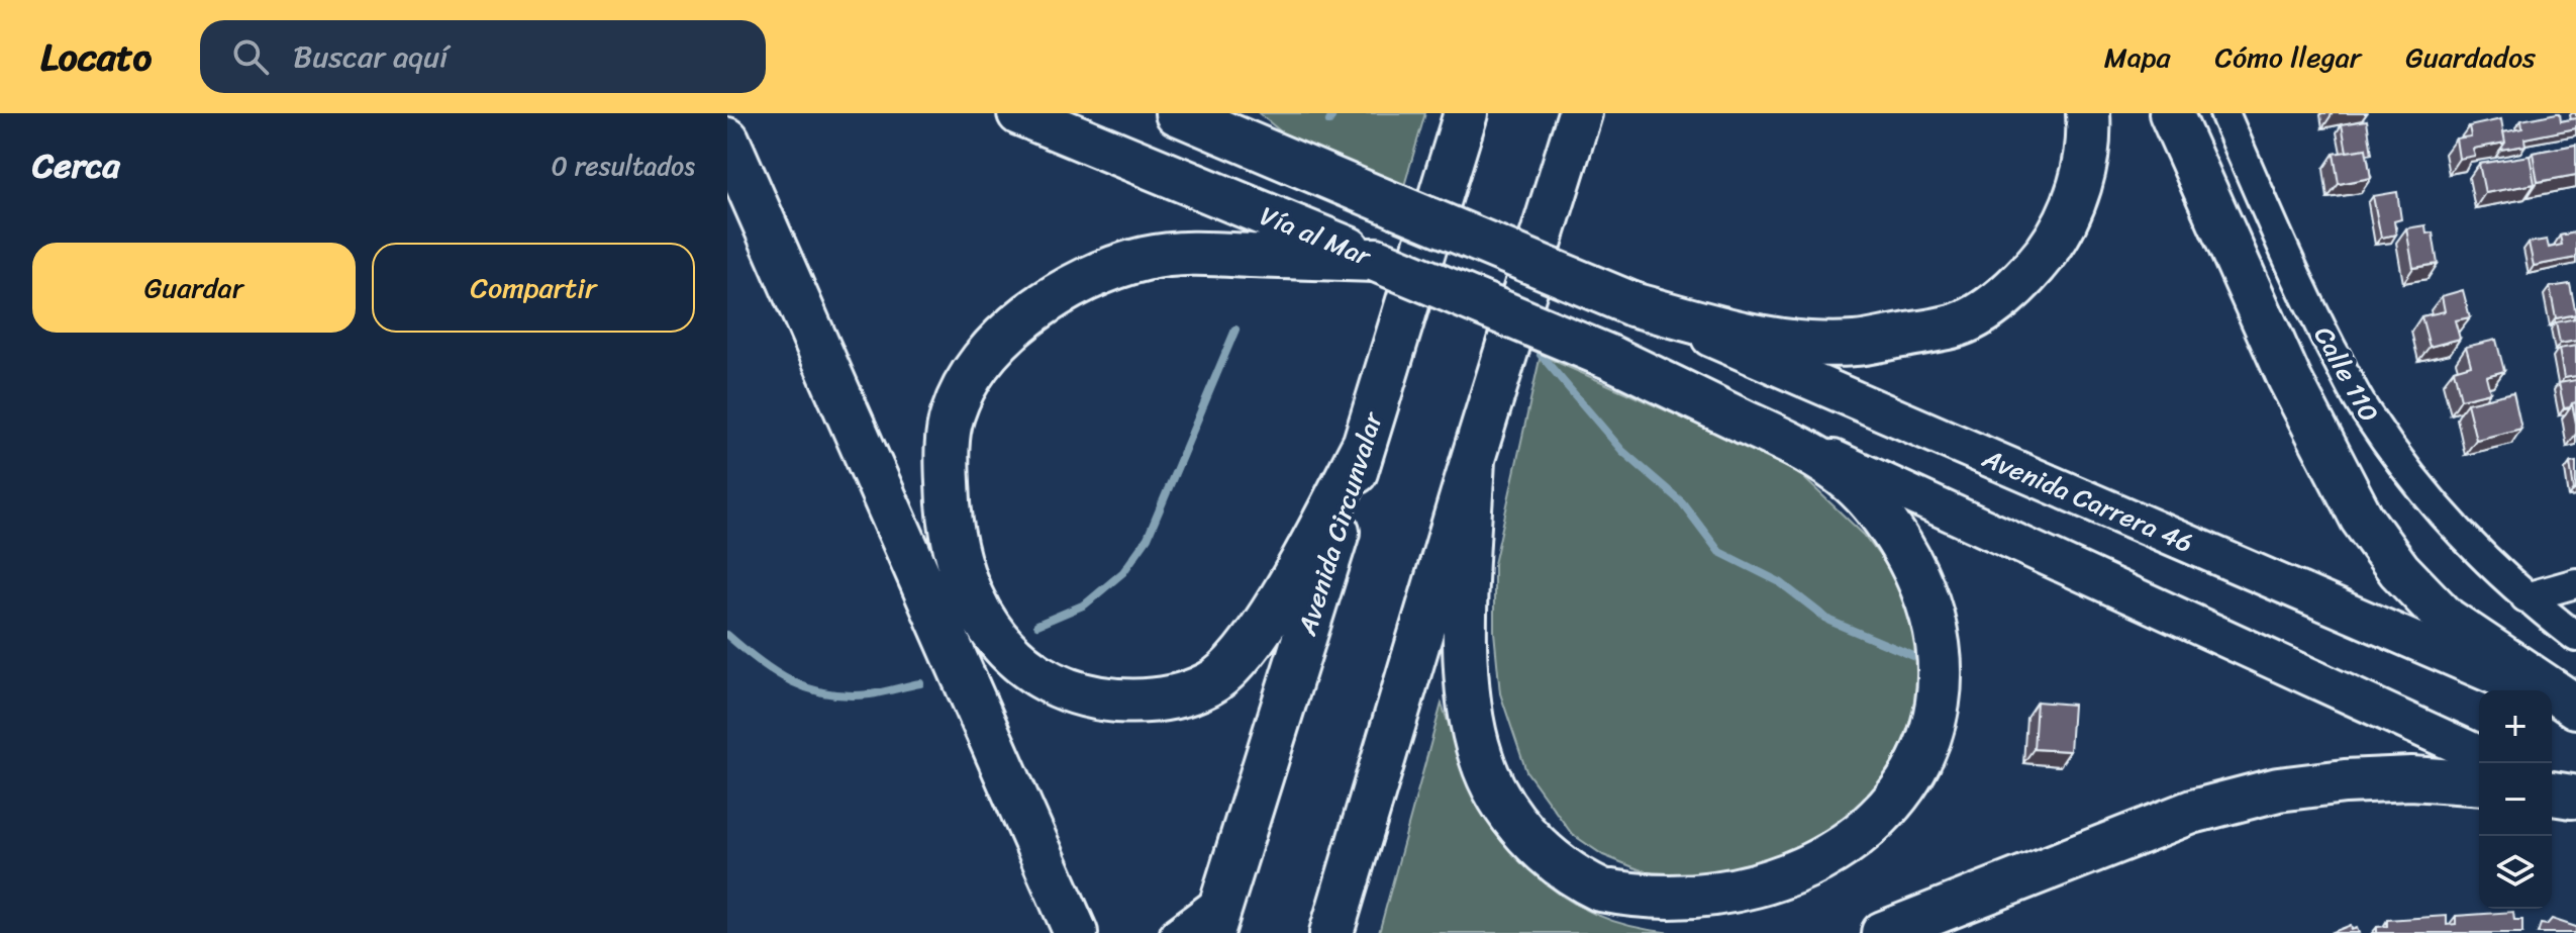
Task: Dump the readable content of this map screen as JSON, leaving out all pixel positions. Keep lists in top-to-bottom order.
{
  "streets": {
    "highway": ["Vía al Mar", "Avenida Circunvalar"],
    "main road": ["Avenida Carrera 46"],
    "street": ["Calle 110"]
  },
  "page": {
    "header": "Locato",
    "search": "Buscar aquí",
    "nav": ["Mapa", "Cómo llegar", "Guardados"],
    "heading": ["Cerca", "0 resultados"],
    "buttons": ["Guardar", "Compartir"],
    "map_buttons": ["+", "−"]
  }
}
